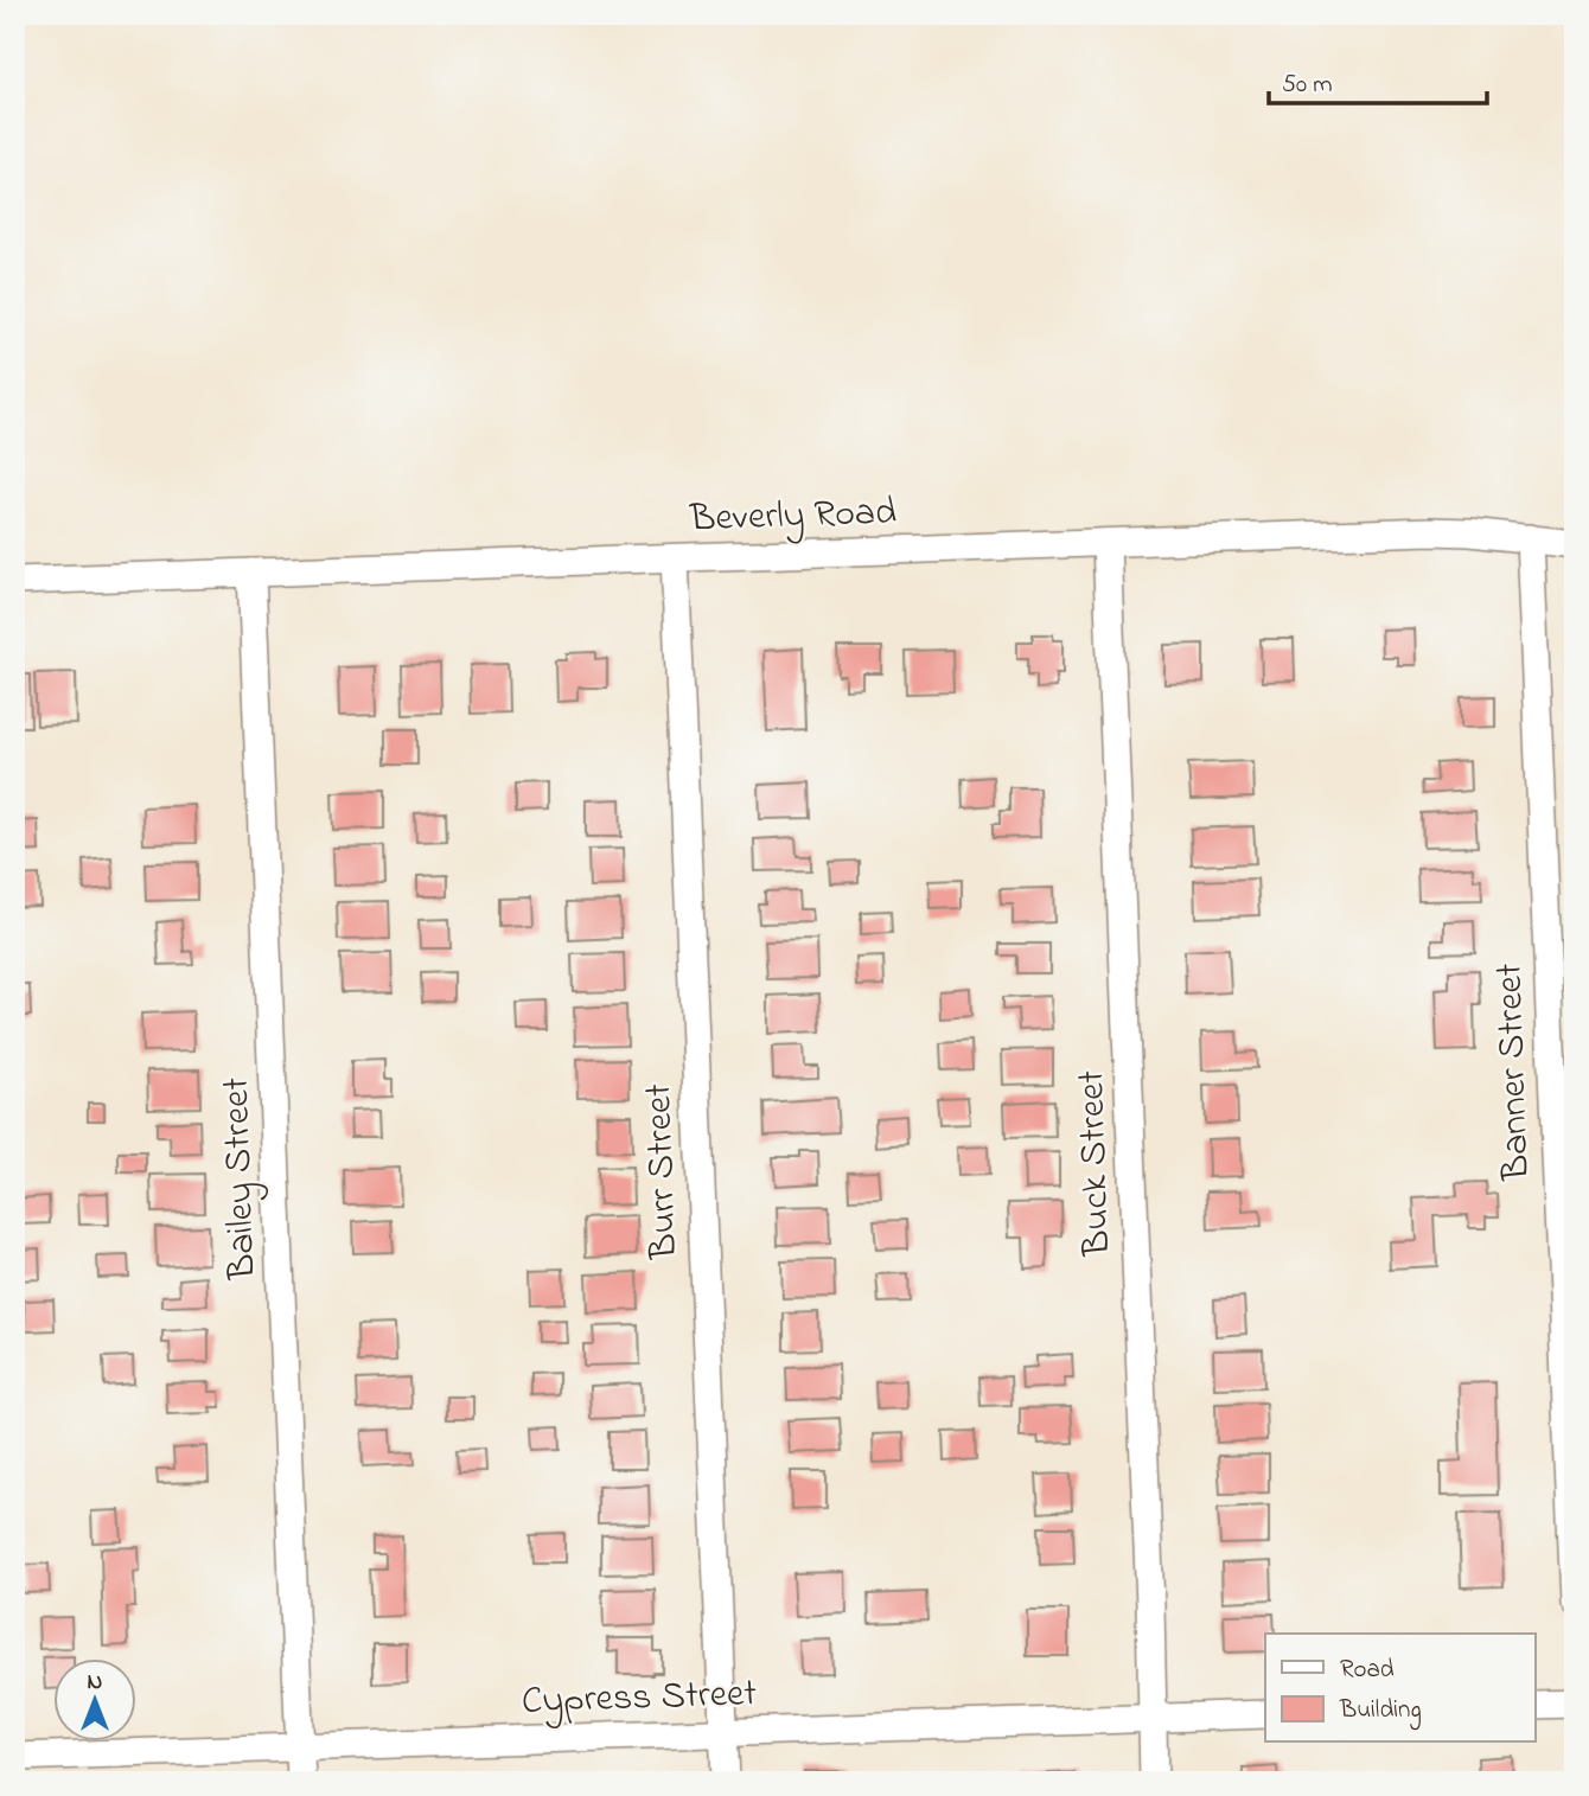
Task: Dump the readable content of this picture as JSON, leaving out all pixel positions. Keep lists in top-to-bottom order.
{
  "streets": {
    "street": [
      "Beverly Road",
      "Banner Street",
      "Buck Street",
      "Burr Street",
      "Bailey Street",
      "Cypress Street"
    ]
  },
  "crossings": [
    ["Beverly Road", "Banner Street"],
    ["Beverly Road", "Buck Street"],
    ["Beverly Road", "Burr Street"],
    ["Beverly Road", "Bailey Street"],
    ["Buck Street", "Cypress Street"],
    ["Burr Street", "Cypress Street"],
    ["Bailey Street", "Cypress Street"]
  ],
  "legend": ["Road", "Building"],
  "scale_bar": "50 m",
  "north": "top"
}
